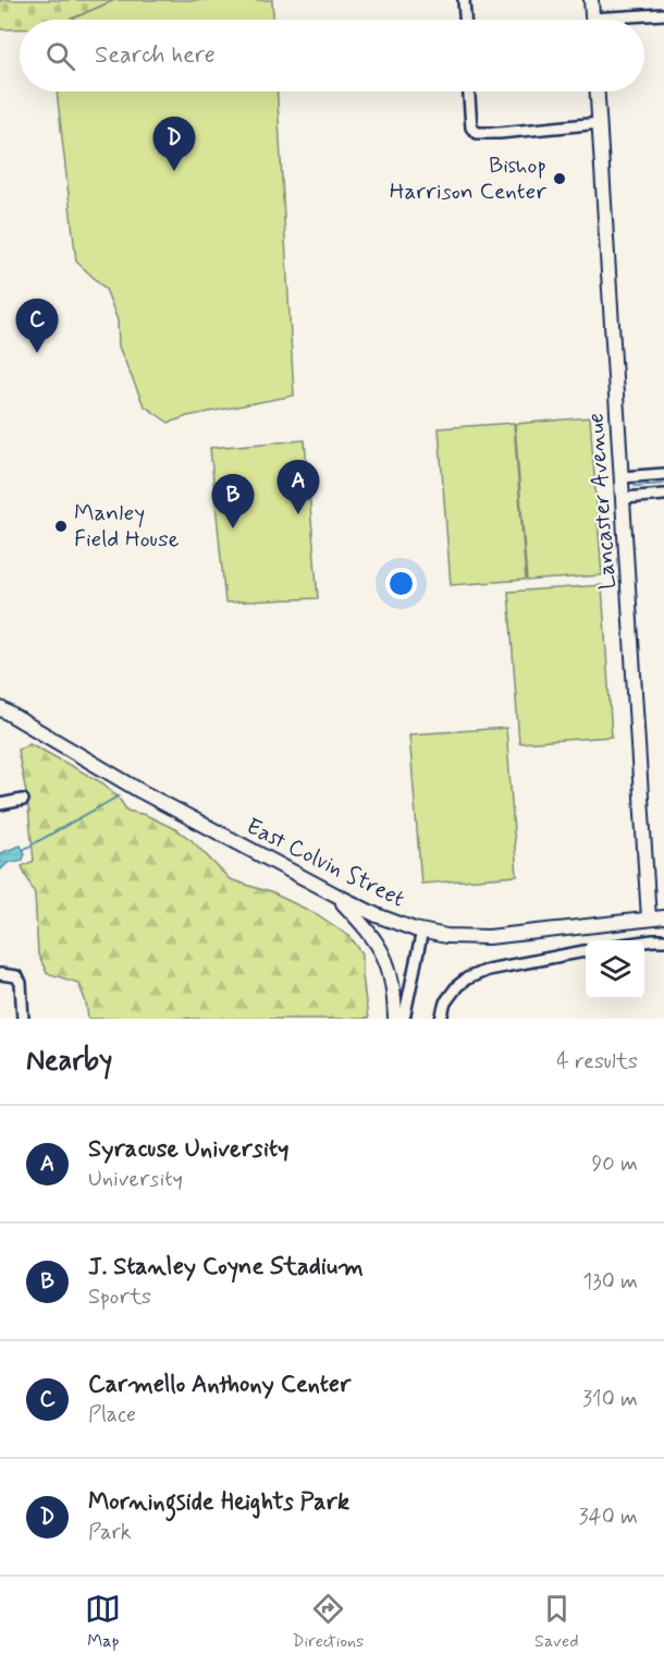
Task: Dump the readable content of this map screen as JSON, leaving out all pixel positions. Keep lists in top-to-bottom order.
{
  "streets": {
    "street": ["Lancaster Avenue", "East Colvin Street"]
  },
  "crossings": [
    ["Lancaster Avenue", "East Colvin Street"]
  ],
  "places": ["Bishop Harrison Center", "Manley Field House"],
  "page": {
    "search": "Search here",
    "pins": [
      "D",
      "C",
      "A",
      "B"
    ],
    "heading": ["Nearby", "4 results"],
    "list": [
      {
        "mark": "A",
        "name": "Syracuse University",
        "note": "University",
        "value": "90 m"
      },
      {
        "mark": "B",
        "name": "J. Stanley Coyne Stadium",
        "note": "Sports",
        "value": "130 m"
      },
      {
        "mark": "C",
        "name": "Carmello Anthony Center",
        "note": "Place",
        "value": "310 m"
      },
      {
        "mark": "D",
        "name": "Morningside Heights Park",
        "note": "Park",
        "value": "340 m"
      }
    ],
    "nav": ["Map", "Directions", "Saved"]
  }
}
